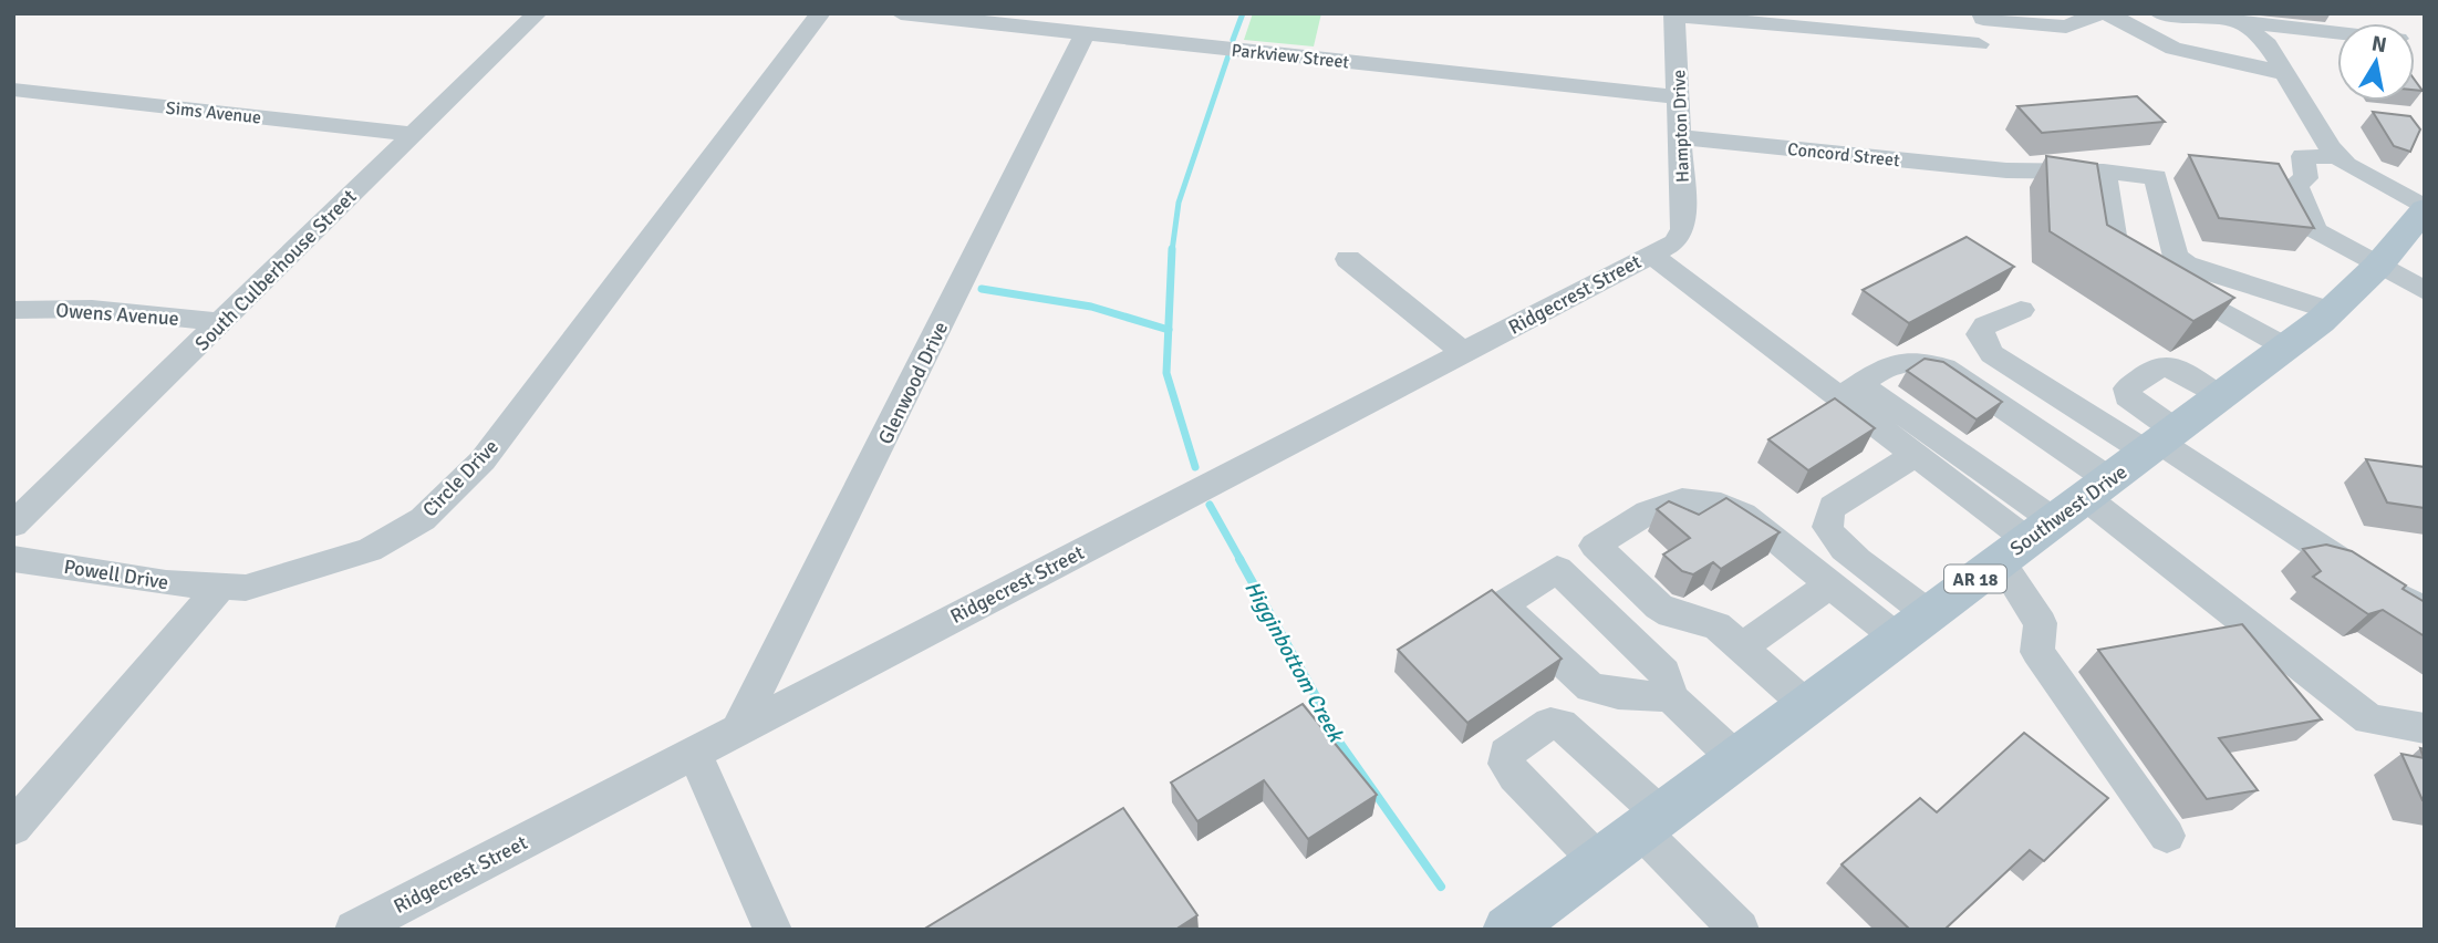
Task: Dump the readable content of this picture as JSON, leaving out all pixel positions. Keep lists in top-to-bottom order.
{
  "streets": {
    "main road": ["Southwest Drive", "AR 18"],
    "street": [
      "Parkview Street",
      "Sims Avenue",
      "Hampton Drive",
      "Concord Street",
      "South Culberhouse Street",
      "Ridgecrest Street",
      "Owens Avenue",
      "Glenwood Drive",
      "Circle Drive",
      "Powell Drive"
    ]
  },
  "crossings": [
    ["Parkview Street", "Hampton Drive"],
    ["Parkview Street", "Glenwood Drive"],
    ["Sims Avenue", "South Culberhouse Street"],
    ["Hampton Drive", "Concord Street"],
    ["Hampton Drive", "Ridgecrest Street"],
    ["Concord Street", "Southwest Drive"],
    ["South Culberhouse Street", "Owens Avenue"],
    ["Ridgecrest Street", "Glenwood Drive"],
    ["Circle Drive", "Powell Drive"]
  ],
  "water": ["Higginbottom Creek"],
  "north": "top"
}
